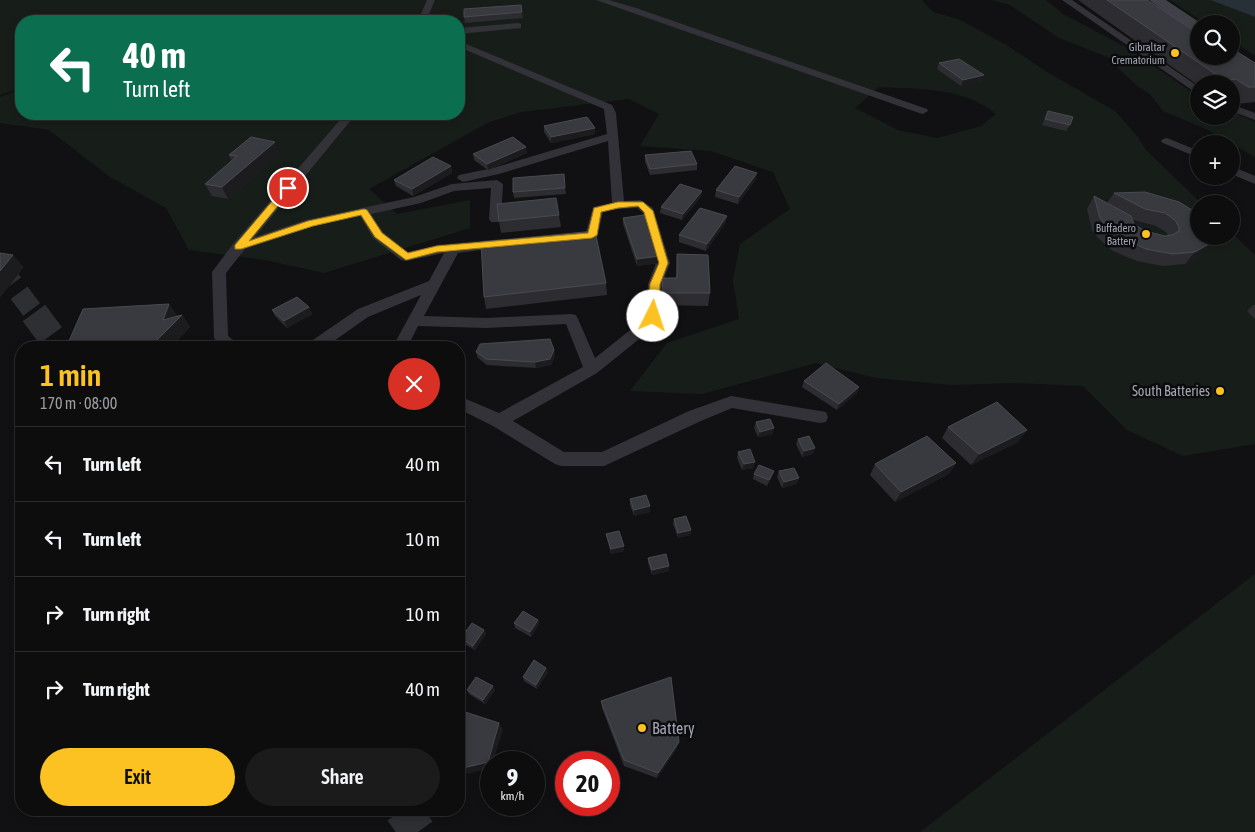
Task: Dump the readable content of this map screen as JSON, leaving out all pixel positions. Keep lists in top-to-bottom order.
{
  "places": [
    "Gibraltar Crematorium",
    "Buffadero Battery",
    "South Batteries",
    "Battery"
  ],
  "page": {
    "map_buttons": ["+", "−"],
    "turn": ["40 m", "Turn left"],
    "heading": ["1 min", "170 m · 08:00"],
    "list": [
      {
        "name": "Turn left",
        "value": "40 m"
      },
      {
        "name": "Turn left",
        "value": "10 m"
      },
      {
        "name": "Turn right",
        "value": "10 m"
      },
      {
        "name": "Turn right",
        "value": "40 m"
      }
    ],
    "buttons": ["Exit", "Share"],
    "speed": "9 km/h",
    "limit": "20"
  }
}
